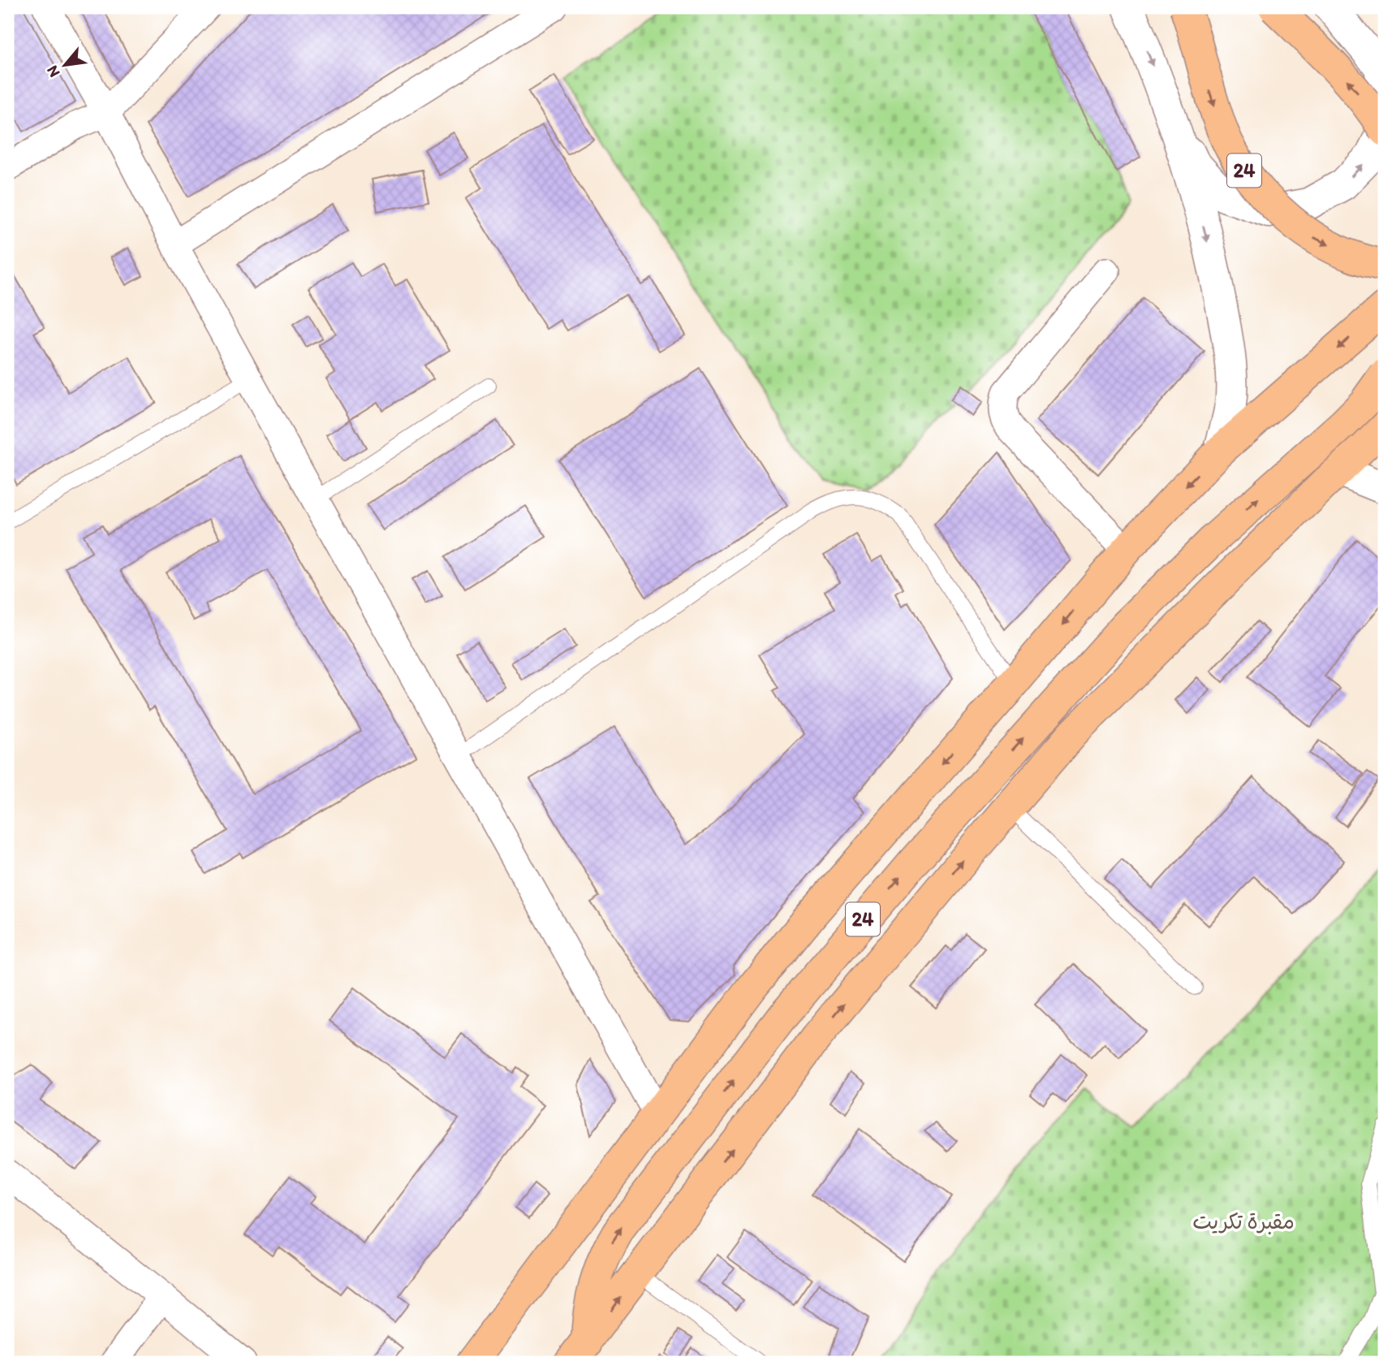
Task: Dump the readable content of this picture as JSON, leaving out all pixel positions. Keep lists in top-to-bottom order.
{
  "streets": {
    "main road": ["24"]
  },
  "parks": ["مقبرة تكريت"],
  "north": "bottom left"
}
